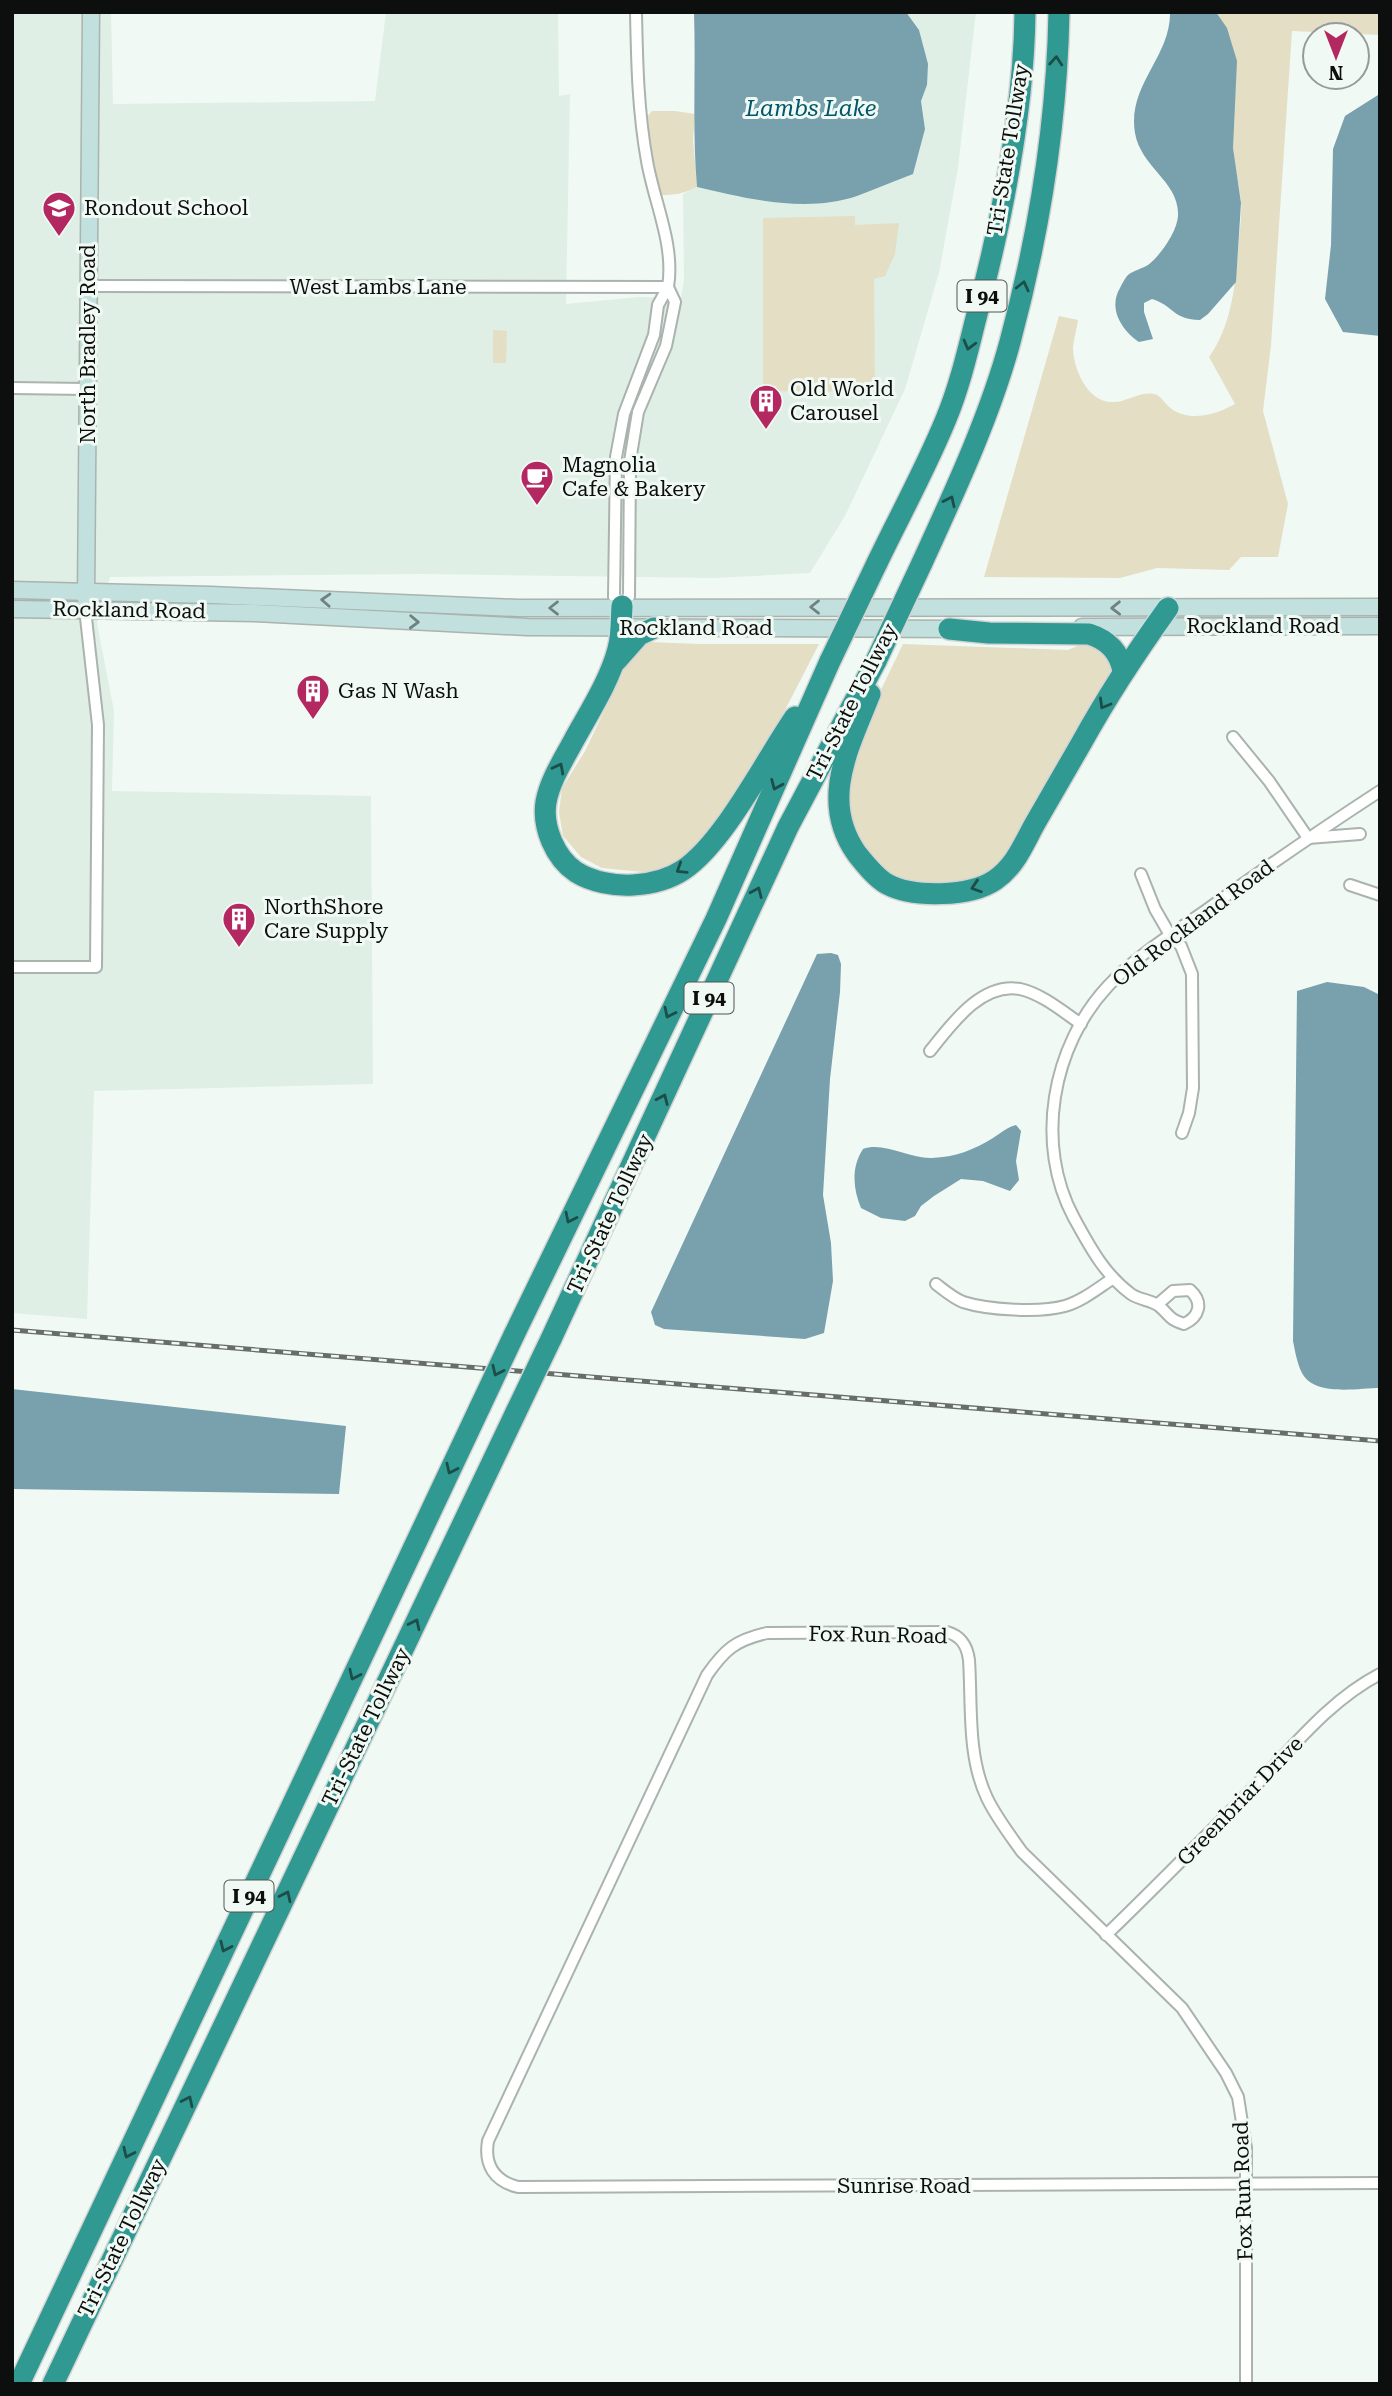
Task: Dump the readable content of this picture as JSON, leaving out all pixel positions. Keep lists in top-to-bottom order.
{
  "streets": {
    "highway": ["Tri-State Tollway", "I 94"],
    "main road": ["North Bradley Road", "Rockland Road"],
    "street": [
      "West Lambs Lane",
      "Old Rockland Road",
      "Fox Run Road",
      "Greenbriar Drive",
      "Sunrise Road"
    ]
  },
  "crossings": [
    ["West Lambs Lane", "North Bradley Road"],
    ["North Bradley Road", "Rockland Road"],
    ["Fox Run Road", "Greenbriar Drive"],
    ["Fox Run Road", "Sunrise Road"]
  ],
  "water": ["Lambs Lake"],
  "places": {
    "school or university": ["Rondout School"],
    "building": ["Old World Carousel", "Gas N Wash", "NorthShore Care Supply"],
    "cafe": ["Magnolia Cafe & Bakery"]
  },
  "north": "bottom"
}
